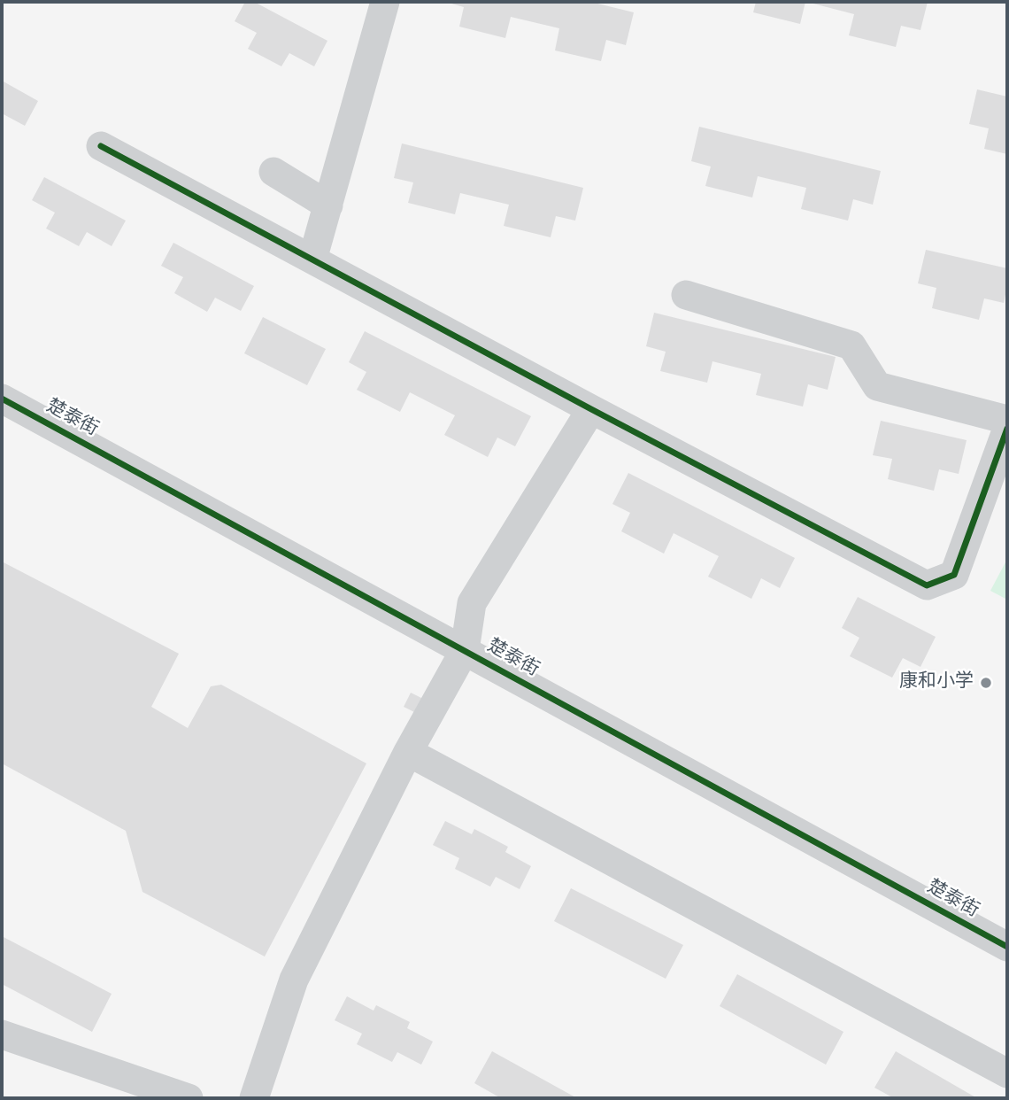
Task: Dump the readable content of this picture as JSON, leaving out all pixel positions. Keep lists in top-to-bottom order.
{
  "streets": {
    "street": ["楚泰街"]
  },
  "places": ["康和小学"]
}
